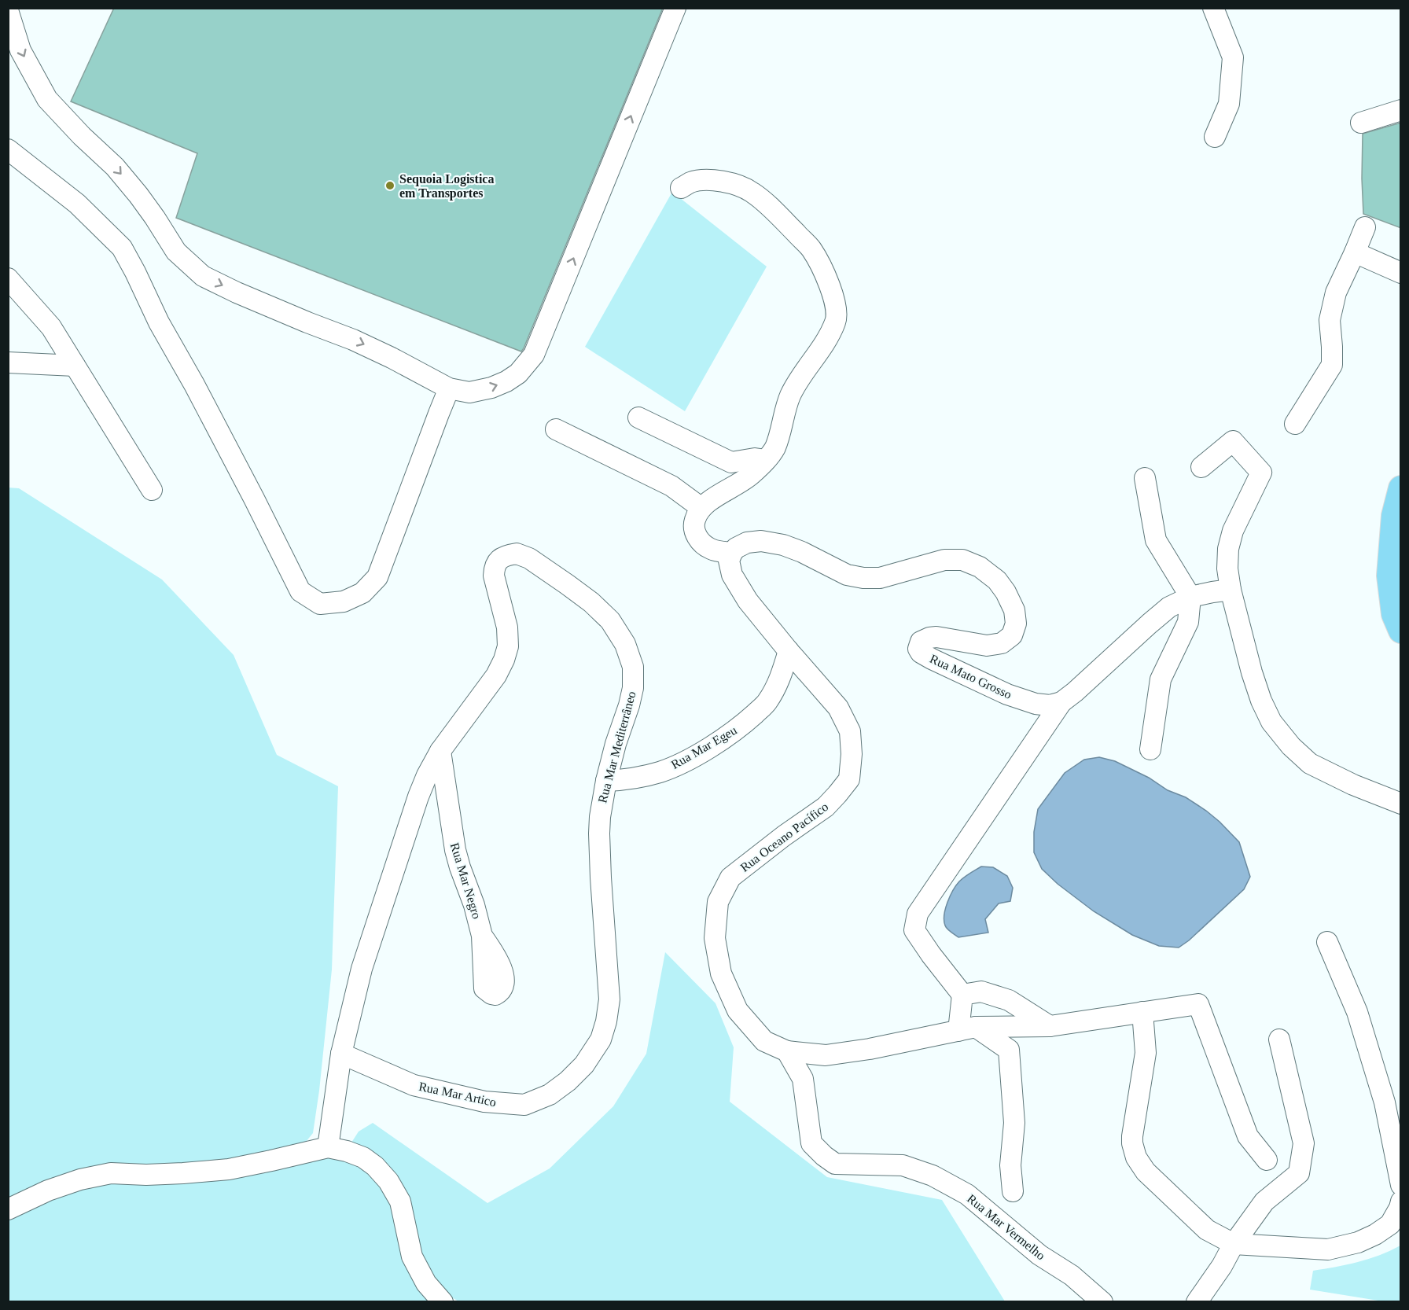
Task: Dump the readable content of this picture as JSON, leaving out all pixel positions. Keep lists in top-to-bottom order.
{
  "streets": {
    "street": [
      "Rua Mato Grosso",
      "Rua Mar Mediterrâneo",
      "Rua Mar Egeu",
      "Rua Oceano Pacífico",
      "Rua Mar Negro",
      "Rua Mar Artico",
      "Rua Mar Vermelho"
    ]
  },
  "crossings": [
    ["Rua Mato Grosso", "Rua Oceano Pacífico"],
    ["Rua Mar Mediterrâneo", "Rua Mar Egeu"],
    ["Rua Mar Mediterrâneo", "Rua Mar Negro"],
    ["Rua Mar Mediterrâneo", "Rua Mar Artico"],
    ["Rua Mar Egeu", "Rua Oceano Pacífico"],
    ["Rua Oceano Pacífico", "Rua Mar Vermelho"]
  ],
  "places": ["Sequoia Logistica em Transportes"]
}
